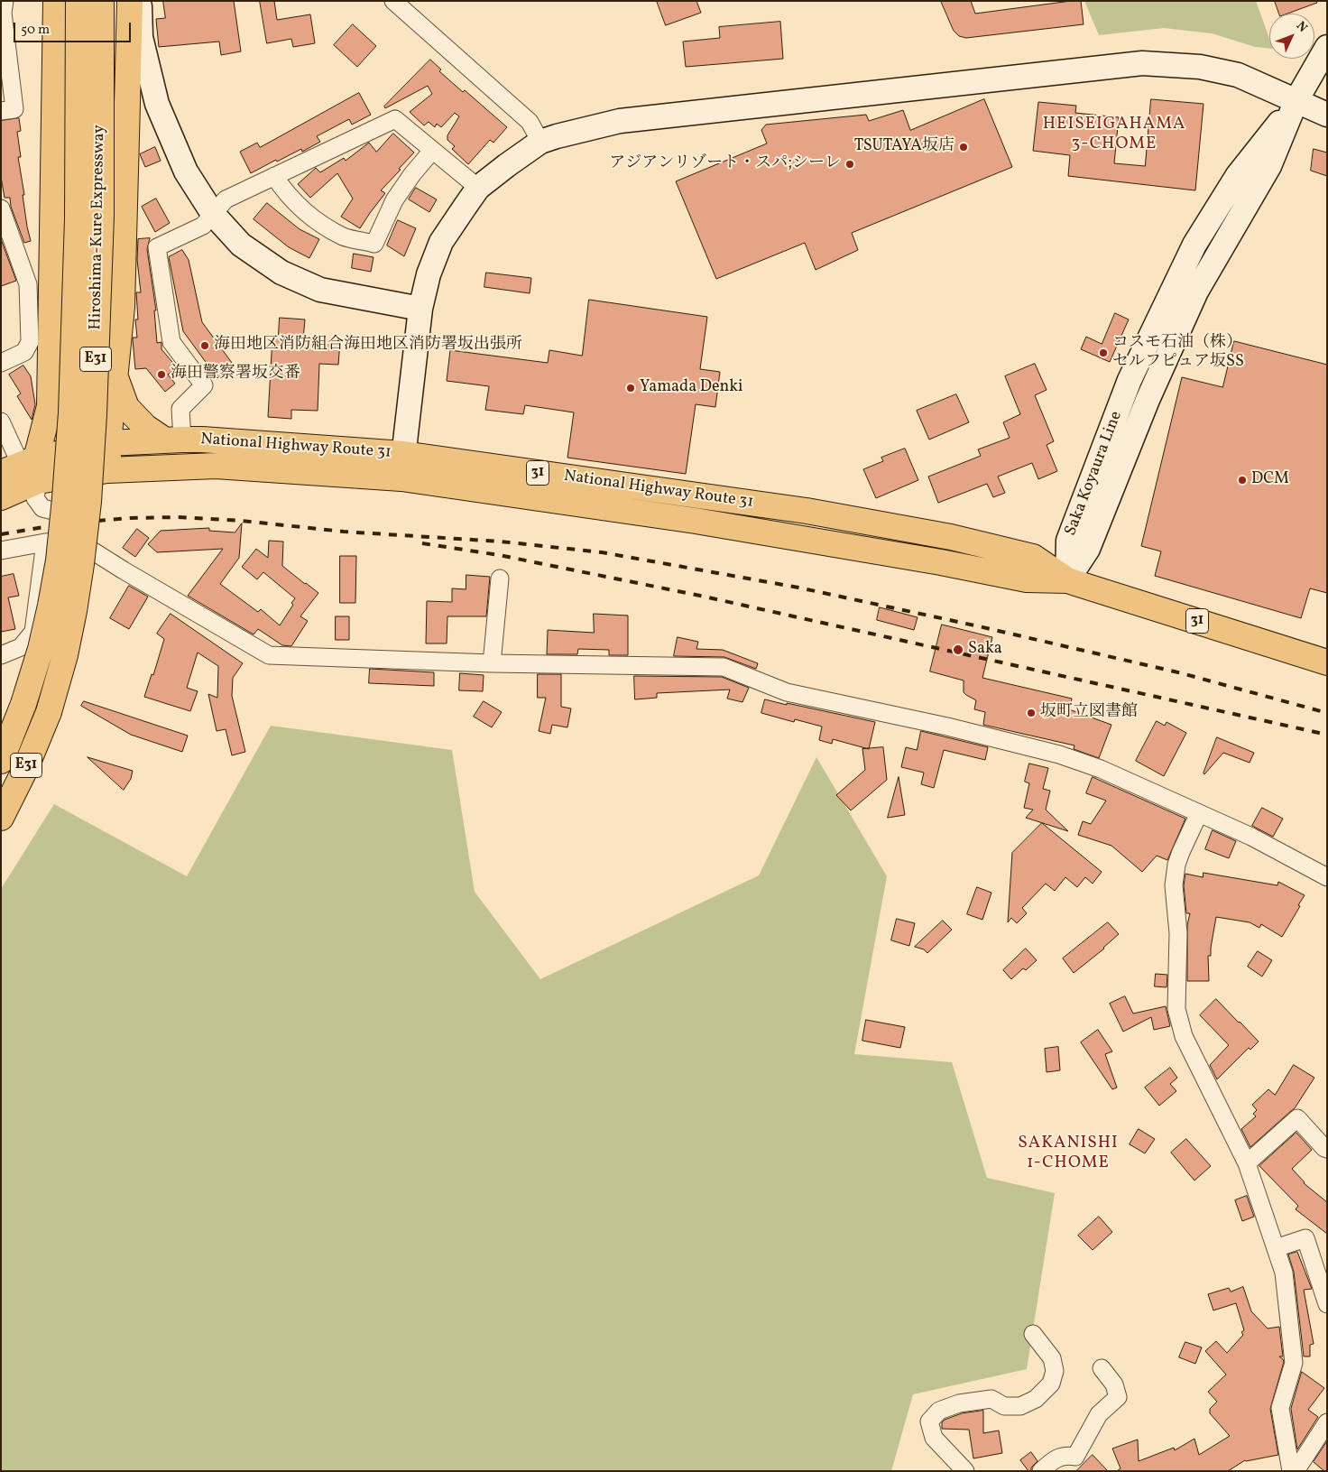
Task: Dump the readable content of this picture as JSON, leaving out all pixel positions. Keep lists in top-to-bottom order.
{
  "streets": {
    "highway": [
      "Hiroshima-Kure Expressway",
      "E31",
      "National Highway Route 31",
      "31"
    ],
    "street": ["Saka Koyaura Line"]
  },
  "crossings": [
    ["National Highway Route 31", "Saka Koyaura Line"]
  ],
  "districts": ["HEISEIGAHAMA 3-CHOME", "SAKANISHI 1-CHOME"],
  "places": [
    "TSUTAYA坂店",
    "アジアンリゾート・スパ;シーレ",
    "海田地区消防組合海田地区消防署坂出張所",
    "コスモ石油（株） セルフピュア坂SS",
    "海田警察署坂交番",
    "Yamada Denki",
    "DCM",
    "Saka",
    "坂町立図書館"
  ],
  "scale_bar": "50 m",
  "north": "top right"
}
